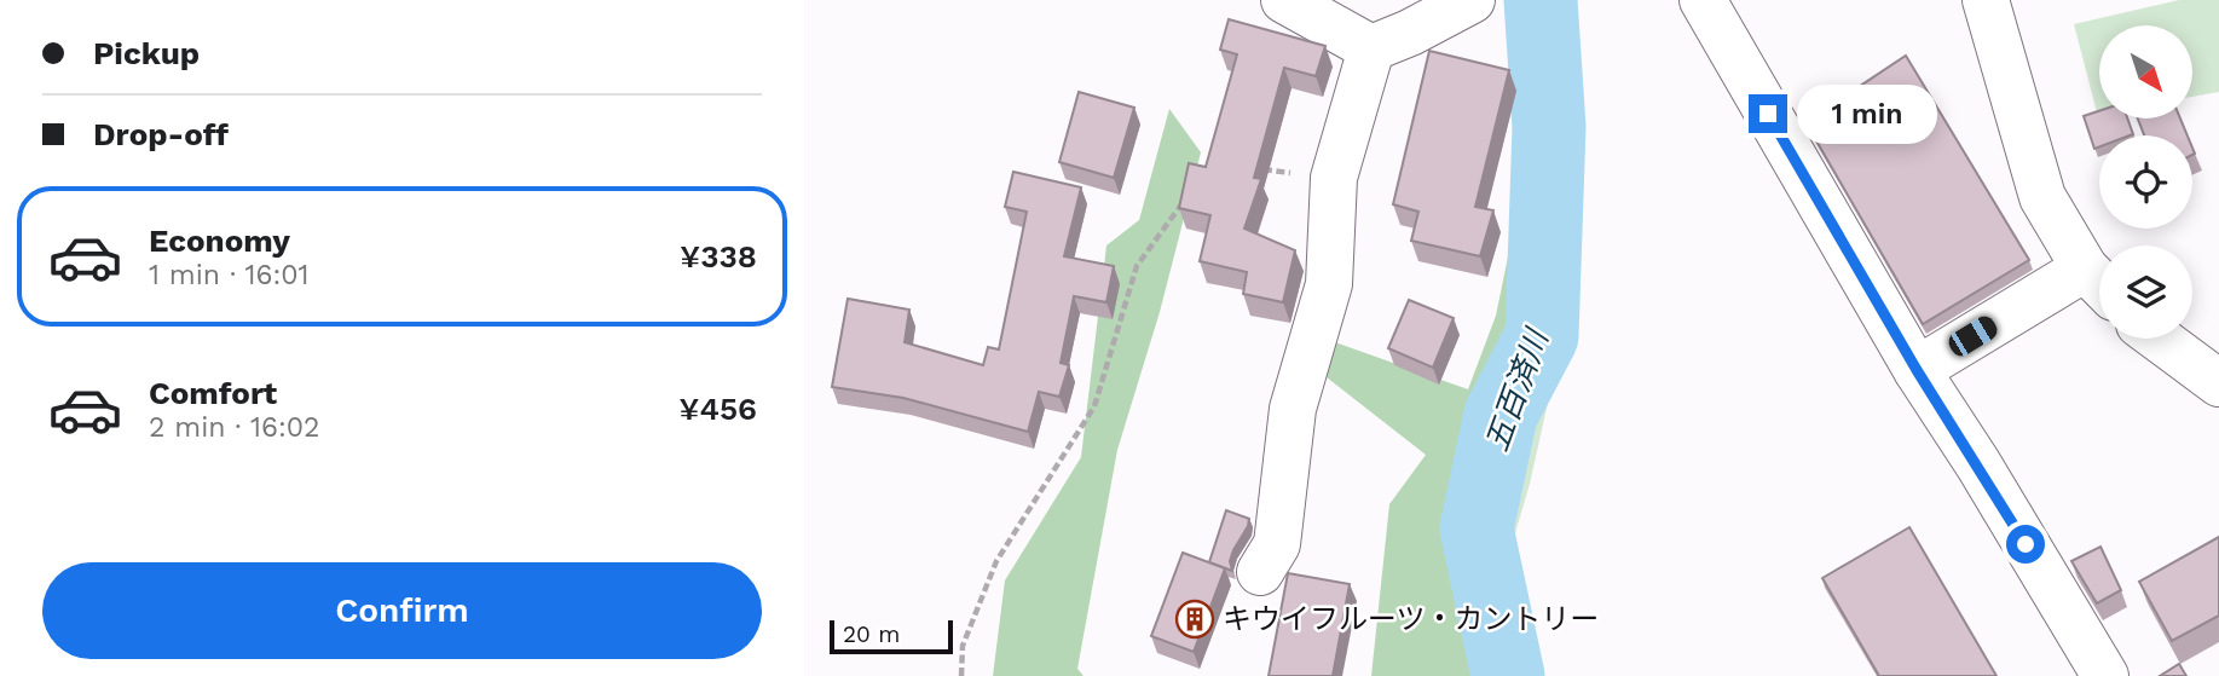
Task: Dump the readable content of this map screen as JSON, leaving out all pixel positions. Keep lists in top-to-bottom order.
{
  "water": ["五百済川"],
  "places": {
    "building": ["キウイフルーツ・カントリー"]
  },
  "scale_bar": "20 m",
  "north": "bottom right",
  "page": {
    "banner": ["Pickup", "Drop-off"],
    "bubble": "1 min",
    "list": [
      {
        "name": "Economy",
        "note": "1 min · 16:01",
        "value": "¥338"
      },
      {
        "name": "Comfort",
        "note": "2 min · 16:02",
        "value": "¥456"
      }
    ],
    "buttons": "Confirm",
    "scale": "20 m"
  }
}
